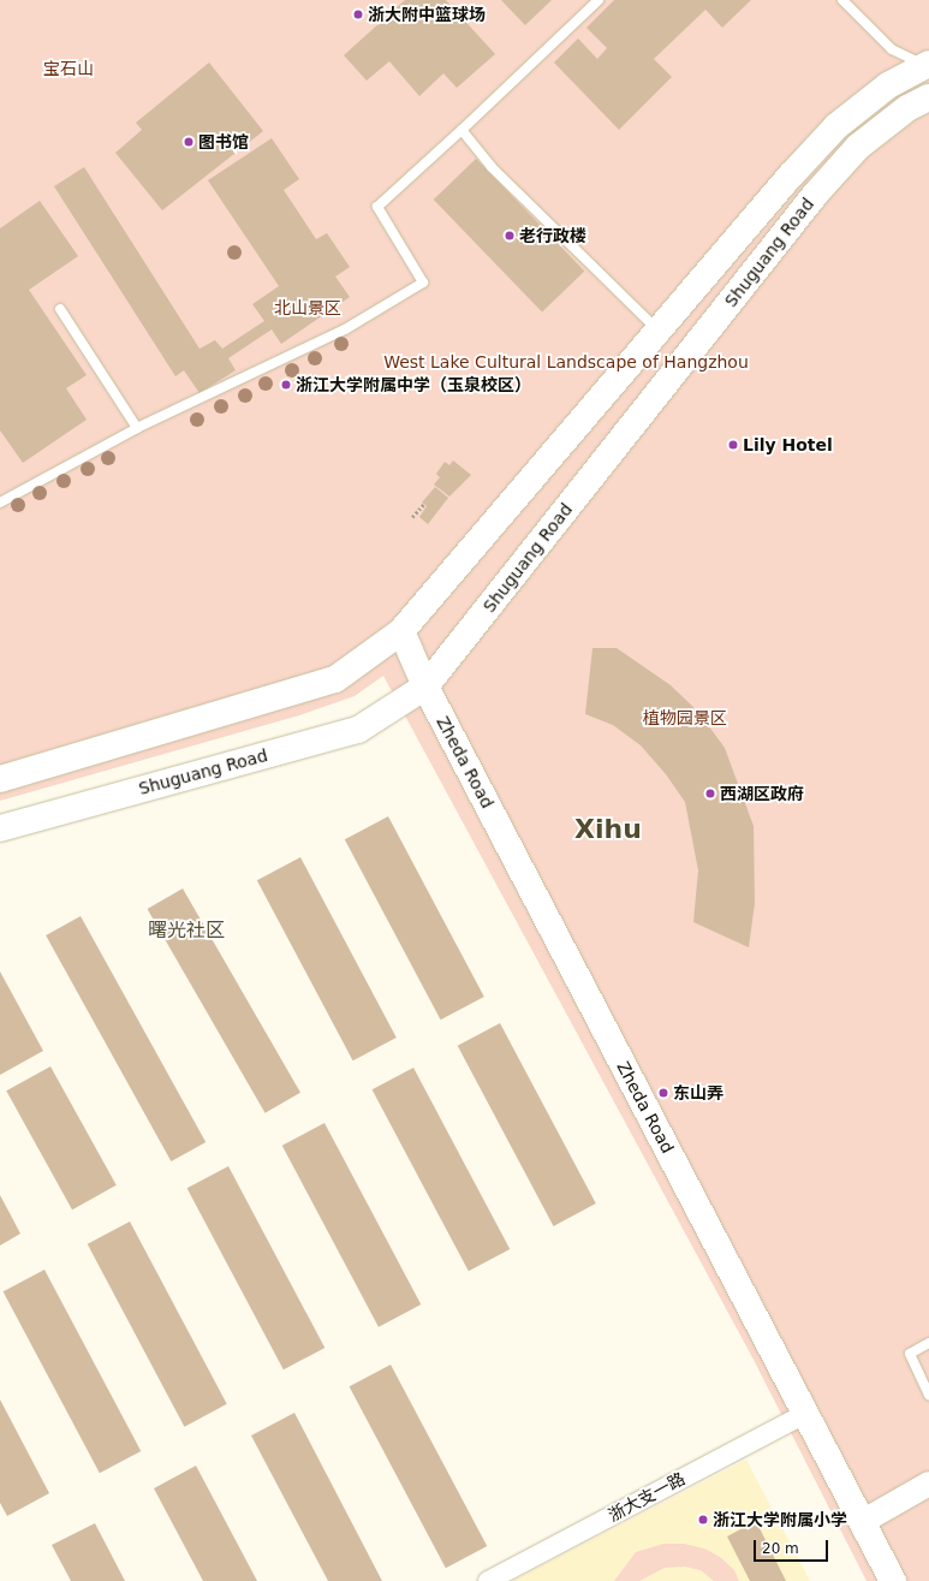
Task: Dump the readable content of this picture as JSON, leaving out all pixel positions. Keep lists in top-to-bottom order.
{
  "streets": {
    "main road": ["Shuguang Road", "Zheda Road"],
    "street": ["浙大支一路"]
  },
  "crossings": [
    ["Shuguang Road", "Zheda Road"],
    ["Zheda Road", "浙大支一路"]
  ],
  "districts": ["Xihu", "曙光社区"],
  "parks": [
    "宝石山",
    "北山景区",
    "West Lake Cultural Landscape of Hangzhou",
    "植物园景区"
  ],
  "places": [
    "浙大附中篮球场",
    "图书馆",
    "老行政楼",
    "浙江大学附属中学（玉泉校区）",
    "Lily Hotel",
    "西湖区政府",
    "东山弄",
    "浙江大学附属小学"
  ],
  "scale_bar": "20 m"
}
